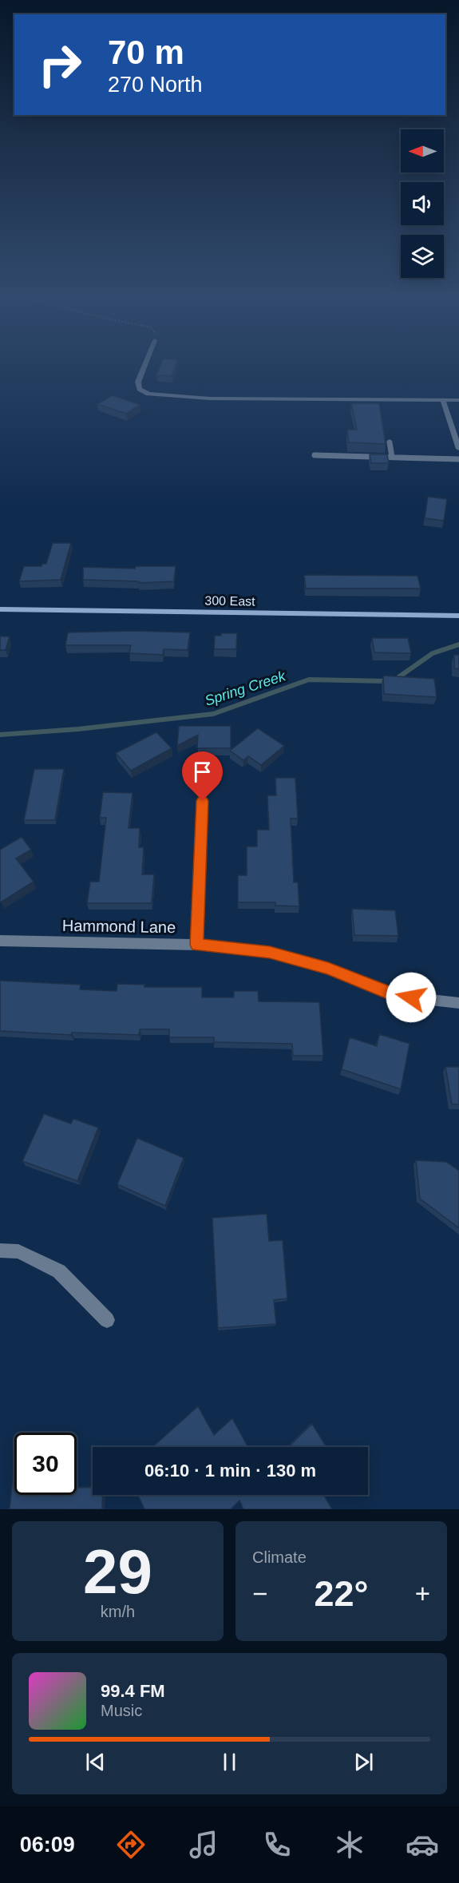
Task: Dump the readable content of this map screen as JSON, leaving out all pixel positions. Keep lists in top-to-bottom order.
{
  "streets": {
    "street": ["300 East", "Hammond Lane"]
  },
  "water": ["Spring Creek"],
  "north": "left",
  "page": {
    "turn": ["70 m", "270 North"],
    "limit": "30",
    "trip": "06:10 · 1 min · 130 m",
    "tile": [
      ["29", "km/h"],
      "Climate"
    ],
    "heat": ["−", "22°", "+"],
    "song": ["99.4 FM", "Music"],
    "tabs": "06:09"
  }
}
